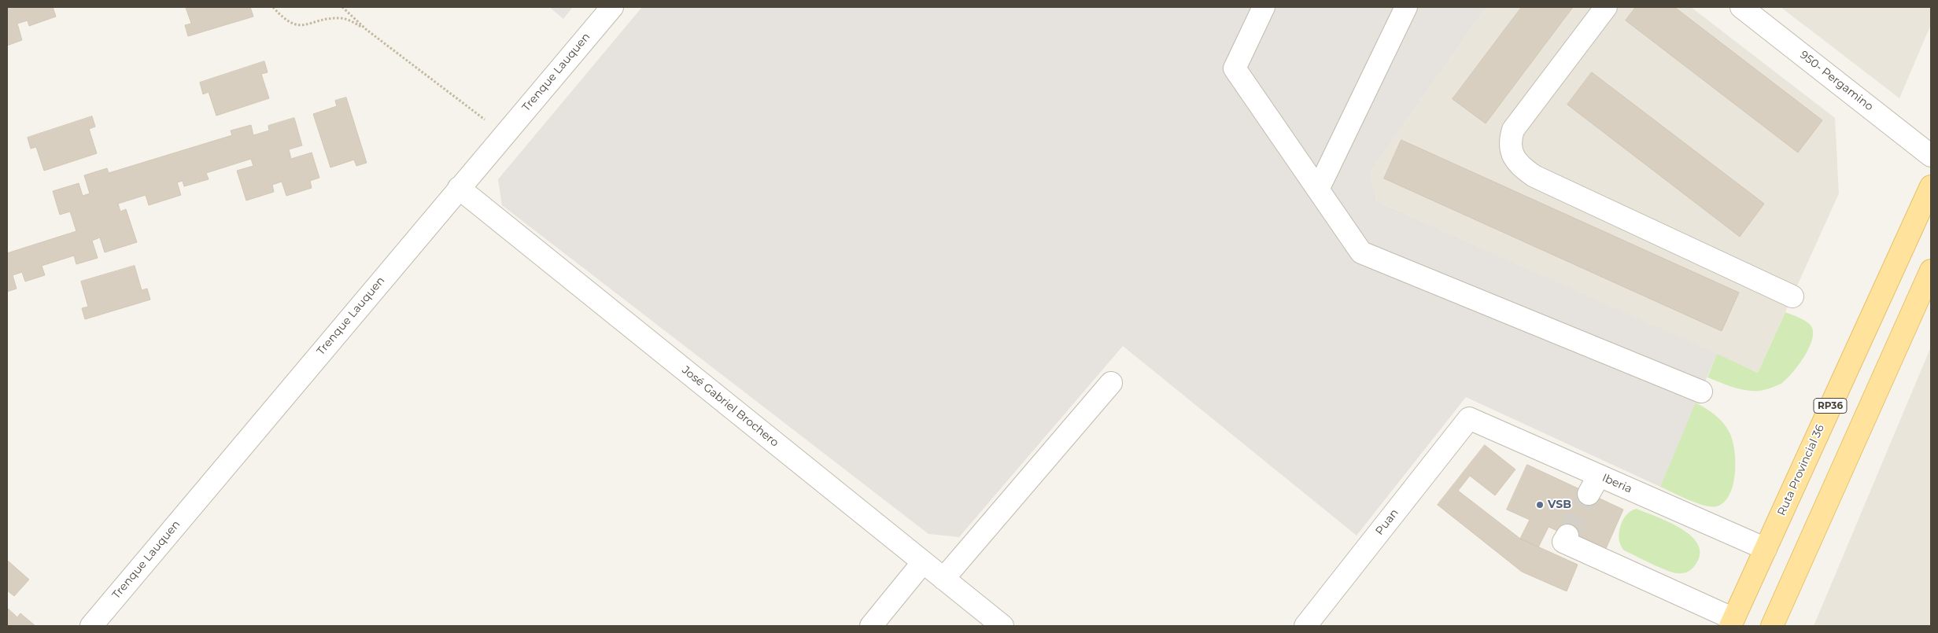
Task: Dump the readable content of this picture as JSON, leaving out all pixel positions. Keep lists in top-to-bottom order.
{
  "streets": {
    "main road": ["RP36", "Ruta Provincial 36"],
    "street": [
      "Trenque Lauquen",
      "950- Pergamino",
      "José Gabriel Brochero",
      "Iberia",
      "Puan"
    ]
  },
  "crossings": [
    ["Trenque Lauquen", "José Gabriel Brochero"],
    ["Ruta Provincial 36", "Iberia"],
    ["Iberia", "Puan"]
  ],
  "places": ["VSB"]
}
